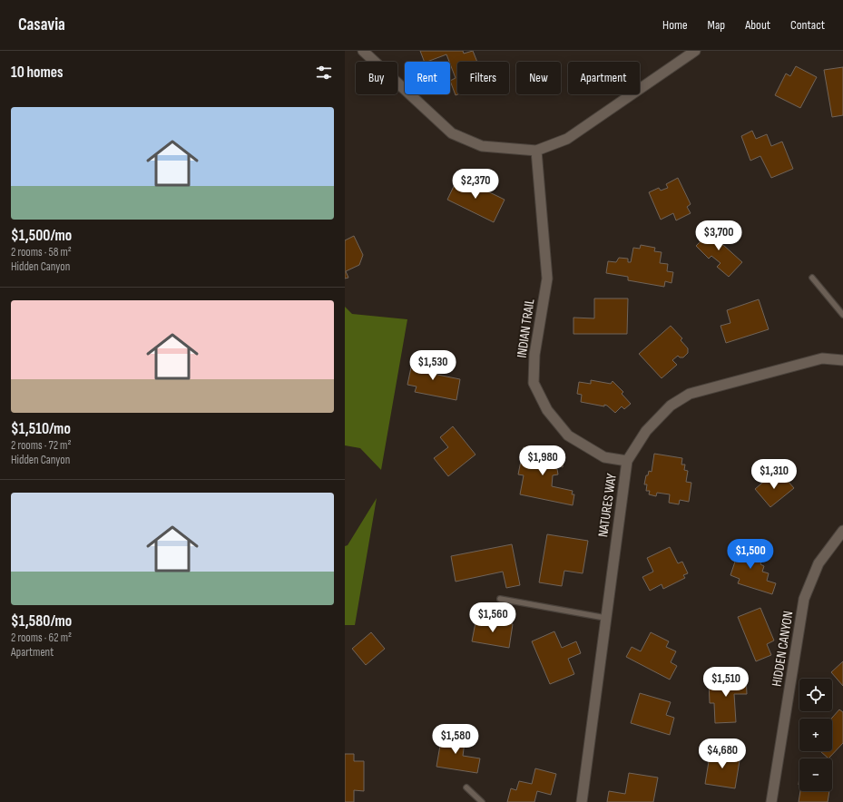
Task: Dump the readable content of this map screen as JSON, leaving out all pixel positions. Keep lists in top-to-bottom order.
{
  "streets": {
    "street": ["INDIAN TRAIL", "NATURES WAY", "HIDDEN CANYON"]
  },
  "crossings": [
    ["INDIAN TRAIL", "NATURES WAY"]
  ],
  "page": {
    "header": "Casavia",
    "nav": [
      "Home",
      "Map",
      "About",
      "Contact"
    ],
    "heading": "10 homes",
    "chip": [
      "Buy",
      "Rent",
      "Filters",
      "New",
      "Apartment"
    ],
    "list": [
      {
        "name": "$1,500/mo",
        "note": "2 rooms · 58 m² · Hidden Canyon"
      },
      {
        "name": "$1,510/mo",
        "note": "2 rooms · 72 m² · Hidden Canyon"
      },
      {
        "name": "$1,580/mo",
        "note": "2 rooms · 62 m² · Apartment"
      }
    ],
    "price": [
      "$2,370",
      "$3,700",
      "$1,530",
      "$1,980",
      "$1,310",
      "$1,500",
      "$1,560",
      "$1,510",
      "$1,580",
      "$4,680"
    ],
    "map_buttons": ["+", "−"]
  }
}
